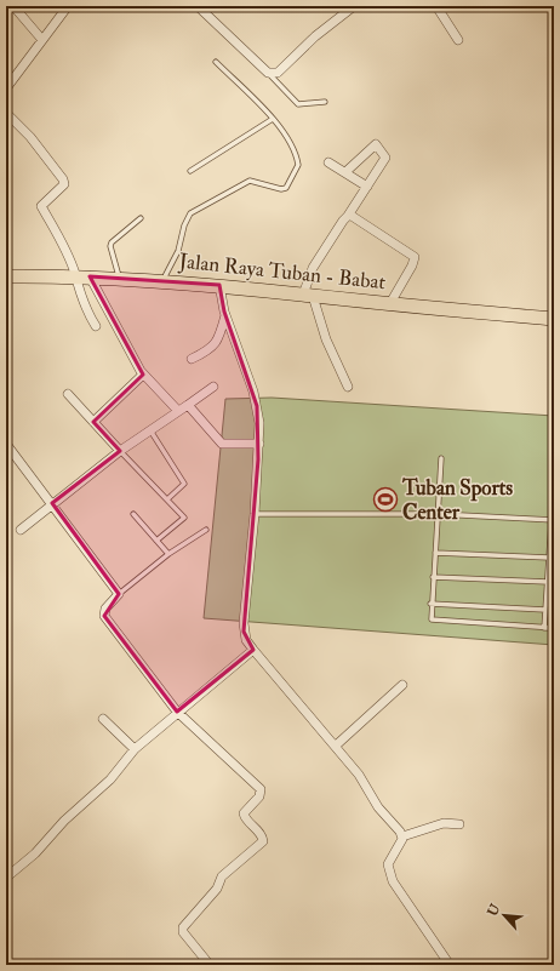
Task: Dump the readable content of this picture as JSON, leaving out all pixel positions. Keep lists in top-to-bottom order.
{
  "streets": {
    "highway": ["Jalan Raya Tuban - Babat"]
  },
  "places": {
    "sports": ["Tuban Sports Center"]
  },
  "north": "top left"
}
